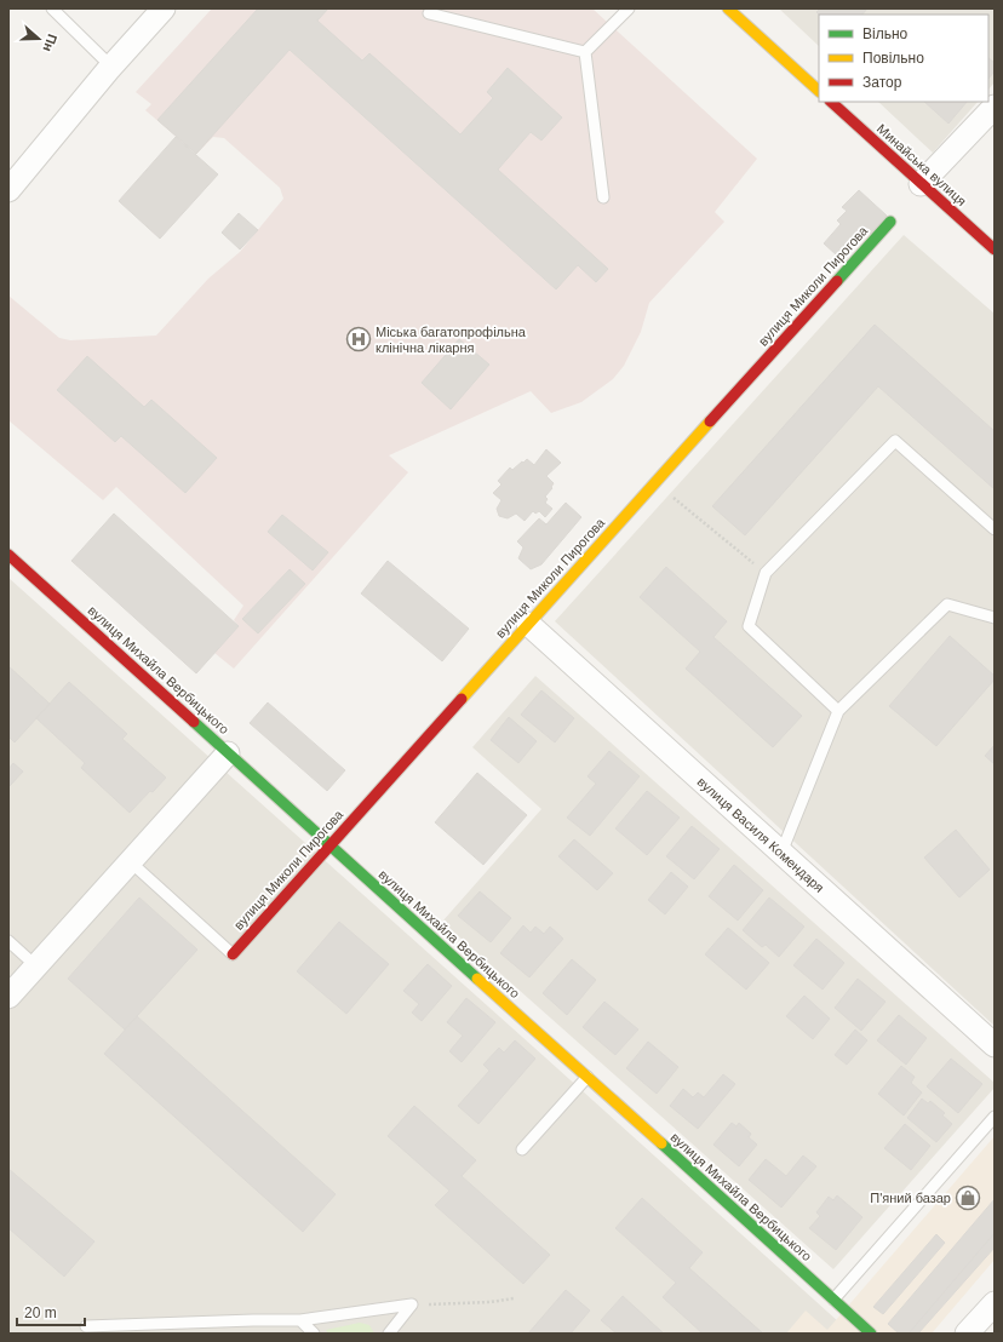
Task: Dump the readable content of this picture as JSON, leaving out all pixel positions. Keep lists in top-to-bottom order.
{
  "streets": {
    "street": [
      "Минайська вулиця",
      "вулиця Миколи Пирогова",
      "вулиця Михайла Вербицького",
      "вулиця Василя Комендаря"
    ]
  },
  "crossings": [
    ["вулиця Миколи Пирогова", "вулиця Михайла Вербицького"],
    ["вулиця Миколи Пирогова", "вулиця Василя Комендаря"]
  ],
  "places": {
    "hospital": ["Міська багатопрофільна клінічна лікарня"],
    "shop": ["П'яний базар"]
  },
  "legend": ["Вільно", "Повільно", "Затор"],
  "scale_bar": "20 m",
  "north": "right"
}
